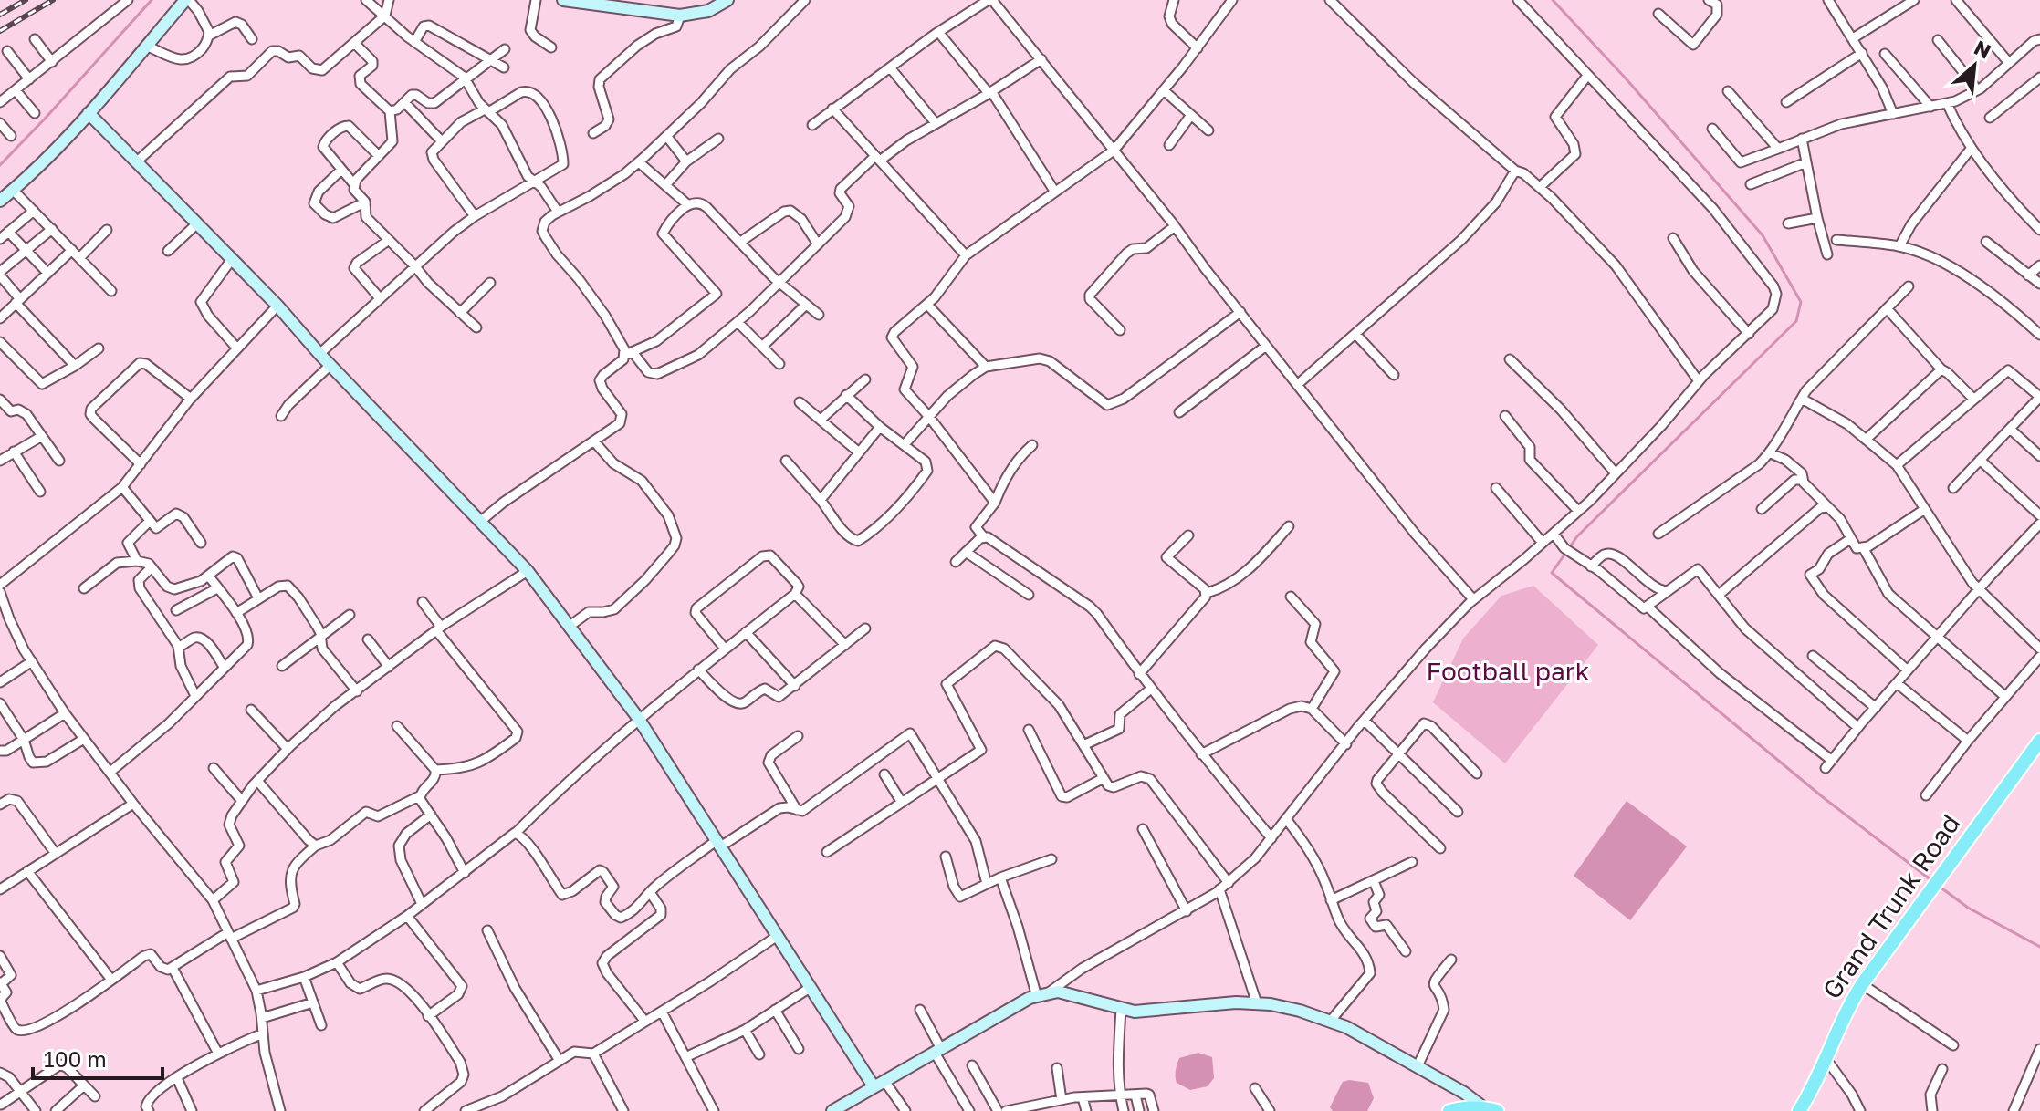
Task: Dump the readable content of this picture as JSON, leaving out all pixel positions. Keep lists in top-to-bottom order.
{
  "streets": {
    "main road": ["Grand Trunk Road"]
  },
  "parks": ["Football park"],
  "scale_bar": "100 m",
  "north": "top right"
}
